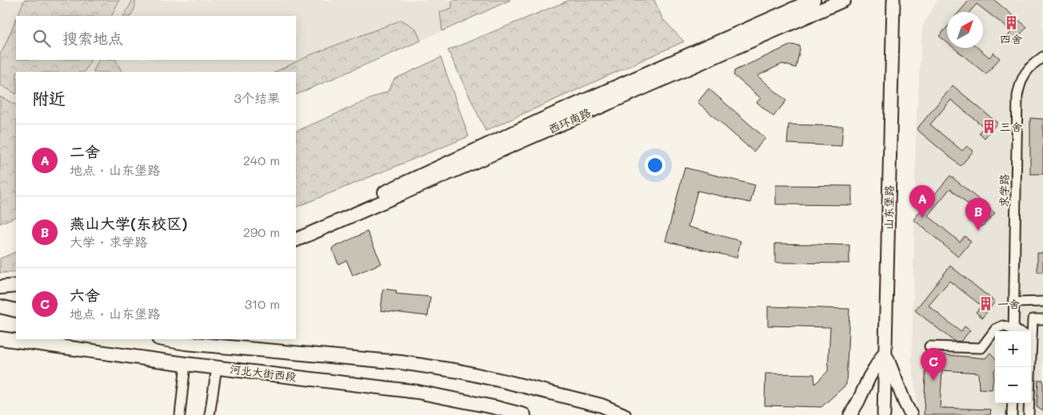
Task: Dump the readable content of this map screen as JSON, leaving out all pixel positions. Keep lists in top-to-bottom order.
{
  "streets": {
    "highway": ["西环南路", "河北大街西段"],
    "main road": ["山东堡路"],
    "street": ["求学路"]
  },
  "places": {
    "building": ["四舍", "三舍", "一舍"]
  },
  "north": "top right",
  "page": {
    "search": "搜索地点",
    "heading": ["附近", "3个结果"],
    "list": [
      {
        "mark": "A",
        "name": "二舍",
        "note": "地点 · 山东堡路",
        "value": "240 m"
      },
      {
        "mark": "B",
        "name": "燕山大学(东校区)",
        "note": "大学 · 求学路",
        "value": "290 m"
      },
      {
        "mark": "C",
        "name": "六舍",
        "note": "地点 · 山东堡路",
        "value": "310 m"
      }
    ],
    "pins": ["A", "B", "C"],
    "map_buttons": ["+", "−"]
  }
}
